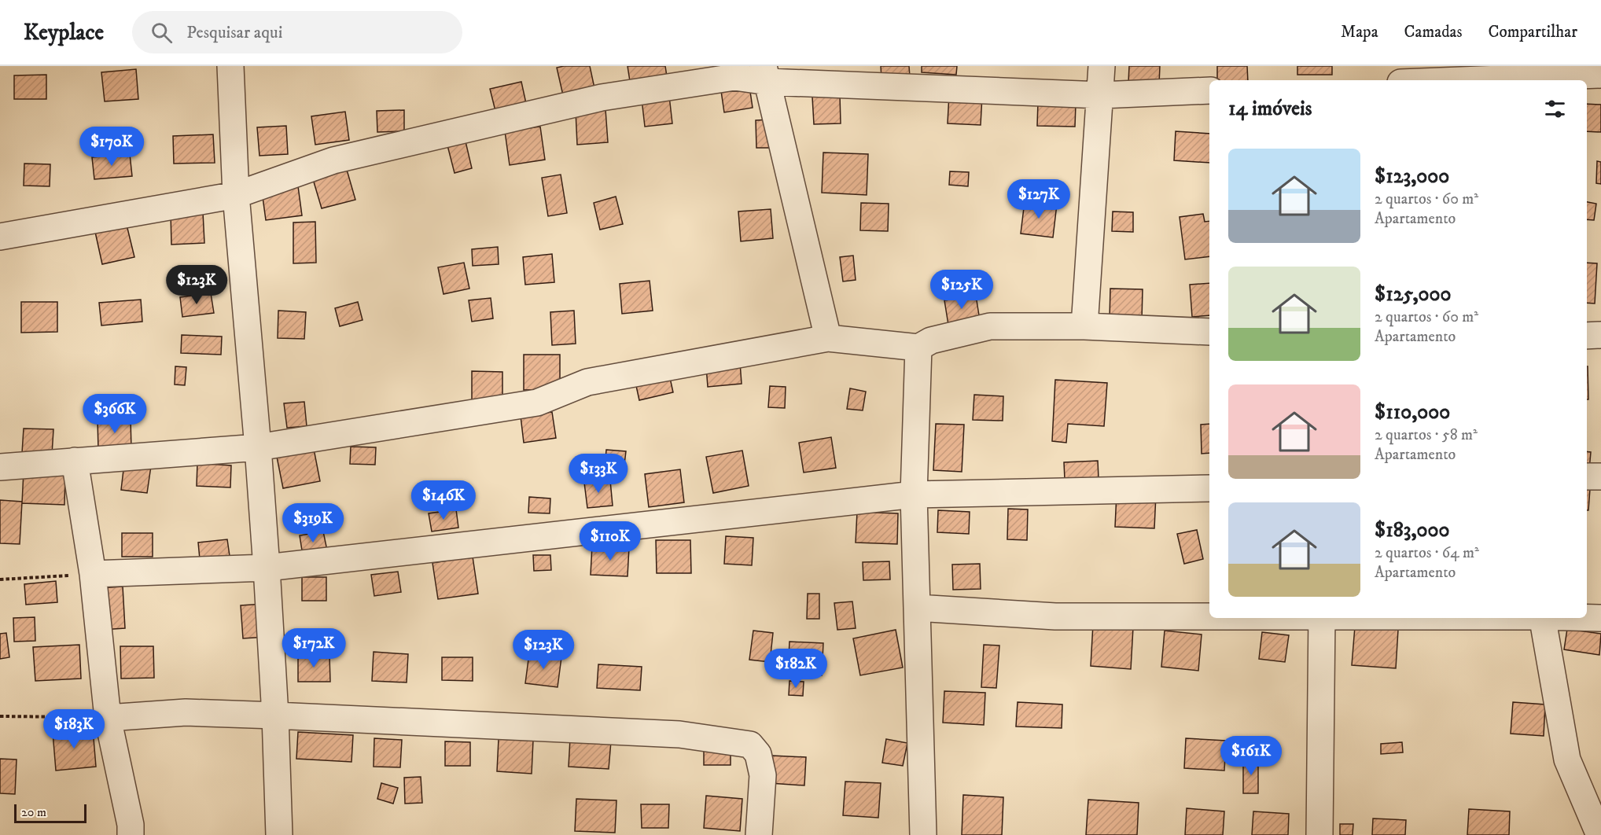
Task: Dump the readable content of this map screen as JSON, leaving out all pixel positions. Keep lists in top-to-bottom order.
{
  "scale_bar": "20 m",
  "page": {
    "header": "Keyplace",
    "search": "Pesquisar aqui",
    "nav": ["Mapa", "Camadas", "Compartilhar"],
    "heading": "14 imóveis",
    "price": [
      "$170K",
      "$127K",
      "$123K",
      "$125K",
      "$366K",
      "$133K",
      "$146K",
      "$319K",
      "$110K",
      "$172K",
      "$123K",
      "$182K",
      "$183K",
      "$161K"
    ],
    "list": [
      {
        "name": "$123,000",
        "note": "2 quartos · 60 m² · Apartamento"
      },
      {
        "name": "$125,000",
        "note": "2 quartos · 60 m² · Apartamento"
      },
      {
        "name": "$110,000",
        "note": "2 quartos · 58 m² · Apartamento"
      },
      {
        "name": "$183,000",
        "note": "2 quartos · 64 m² · Apartamento"
      }
    ],
    "scale": "20 m"
  }
}
